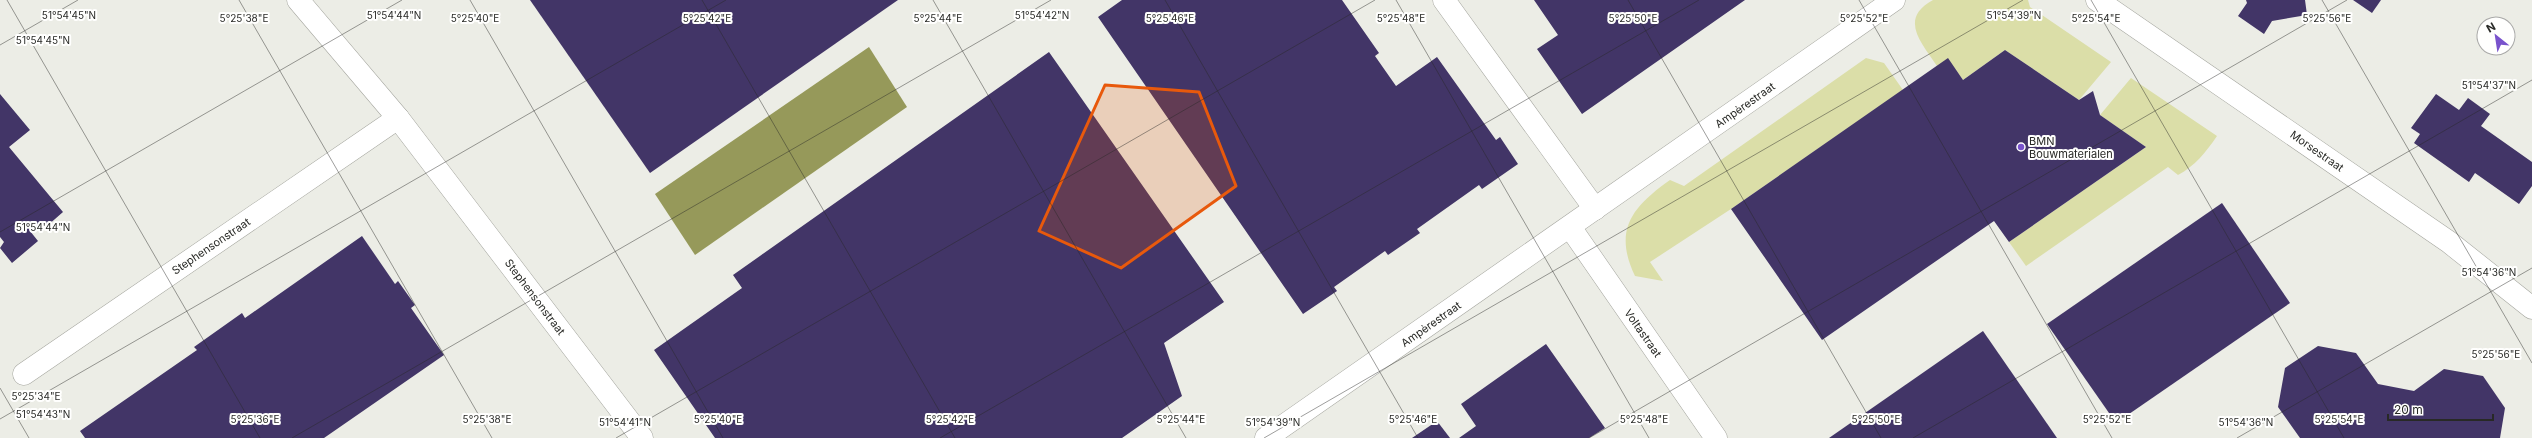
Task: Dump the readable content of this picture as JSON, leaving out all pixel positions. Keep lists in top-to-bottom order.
{
  "streets": {
    "street": [
      "Ampèrestraat",
      "Morsestraat",
      "Stephensonstraat",
      "Voltastraat"
    ]
  },
  "crossings": [
    ["Ampèrestraat", "Voltastraat"]
  ],
  "places": ["BMN Bouwmaterialen"],
  "scale_bar": "20 m",
  "north": "top left",
  "coordinates": [
    "51°54'45\"N",
    "51°54'44\"N",
    "51°54'42\"N",
    "51°54'39\"N",
    "5°25'38\"E",
    "5°25'40\"E",
    "5°25'42\"E",
    "5°25'44\"E",
    "5°25'50\"E",
    "5°25'54\"E",
    "5°25'46\"E",
    "5°25'48\"E",
    "5°25'52\"E",
    "5°25'56\"E",
    "51°54'37\"N",
    "51°54'36\"N",
    "5°25'34\"E",
    "51°54'43\"N",
    "5°25'36\"E",
    "51°54'41\"N"
  ]
}
